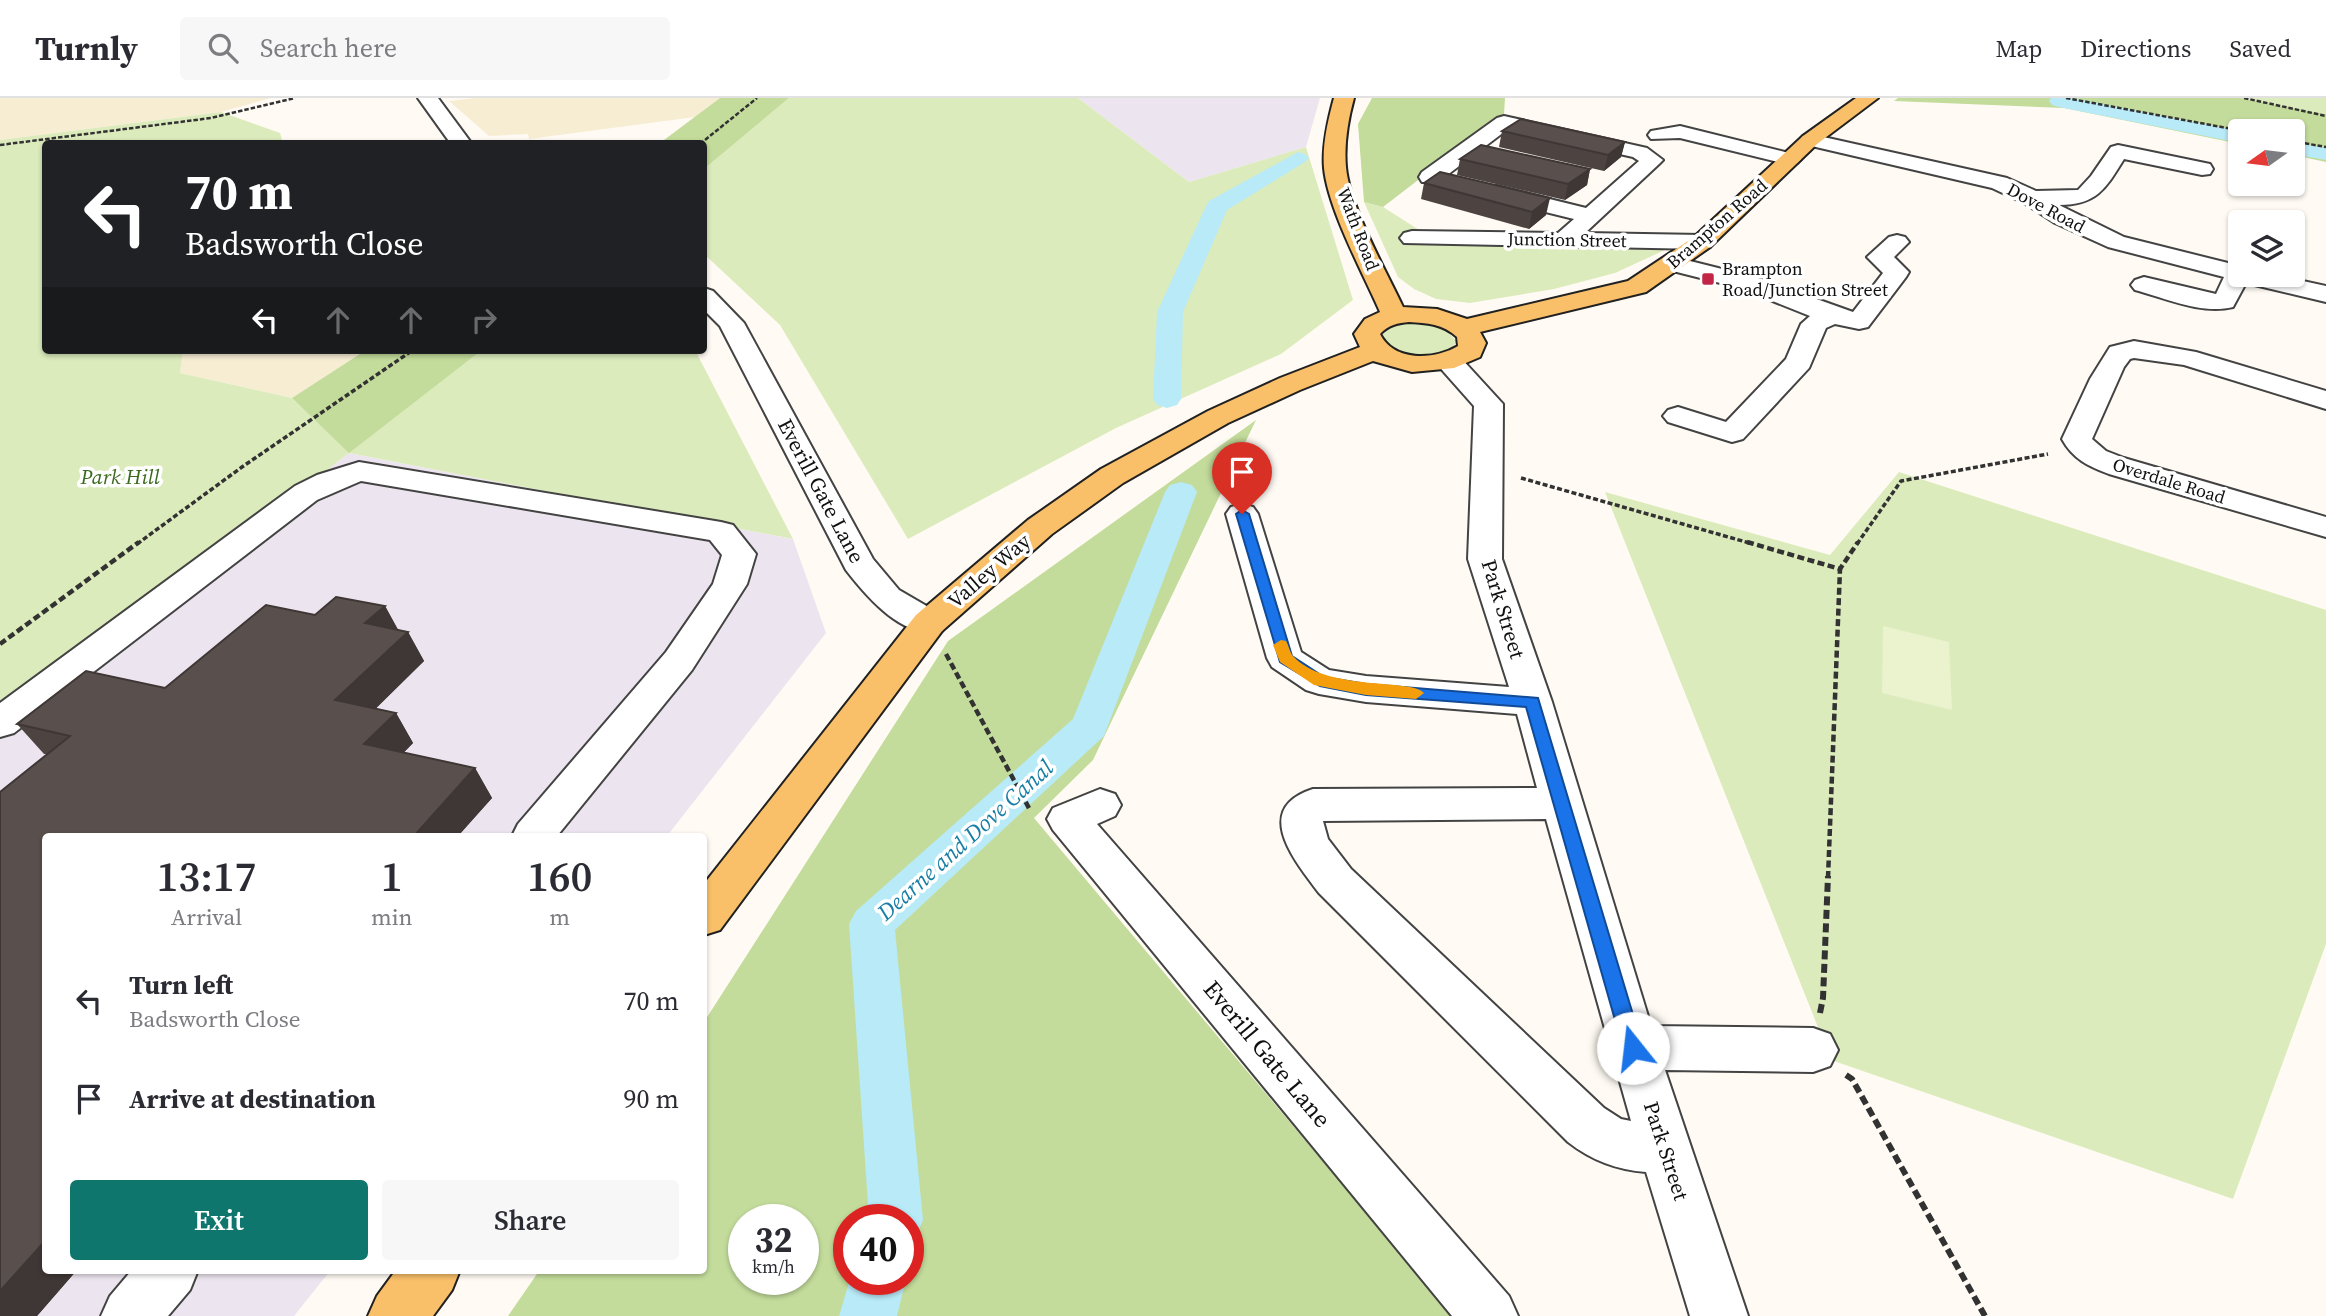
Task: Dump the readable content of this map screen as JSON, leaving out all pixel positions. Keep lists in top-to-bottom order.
{
  "streets": {
    "main road": ["Brampton Road", "Wath Road", "Valley Way"],
    "street": [
      "Dove Road",
      "Junction Street",
      "Overdale Road",
      "Everill Gate Lane",
      "Park Street"
    ]
  },
  "crossings": [
    ["Dove Road", "Brampton Road"],
    ["Brampton Road", "Junction Street"],
    ["Everill Gate Lane", "Valley Way"]
  ],
  "water": ["Dearne and Dove Canal"],
  "parks": ["Park Hill"],
  "places": {
    "transit": ["Brampton Road/Junction Street"]
  },
  "north": "left",
  "page": {
    "header": "Turnly",
    "search": "Search here",
    "nav": ["Map", "Directions", "Saved"],
    "turn": ["70 m", "Badsworth Close"],
    "eta": [
      "13:17",
      "Arrival",
      "1",
      "min",
      "160",
      "m"
    ],
    "list": [
      {
        "name": "Turn left",
        "note": "Badsworth Close",
        "value": "70 m"
      },
      {
        "name": "Arrive at destination",
        "value": "90 m"
      }
    ],
    "buttons": ["Exit", "Share"],
    "speed": "32 km/h",
    "limit": "40"
  }
}
